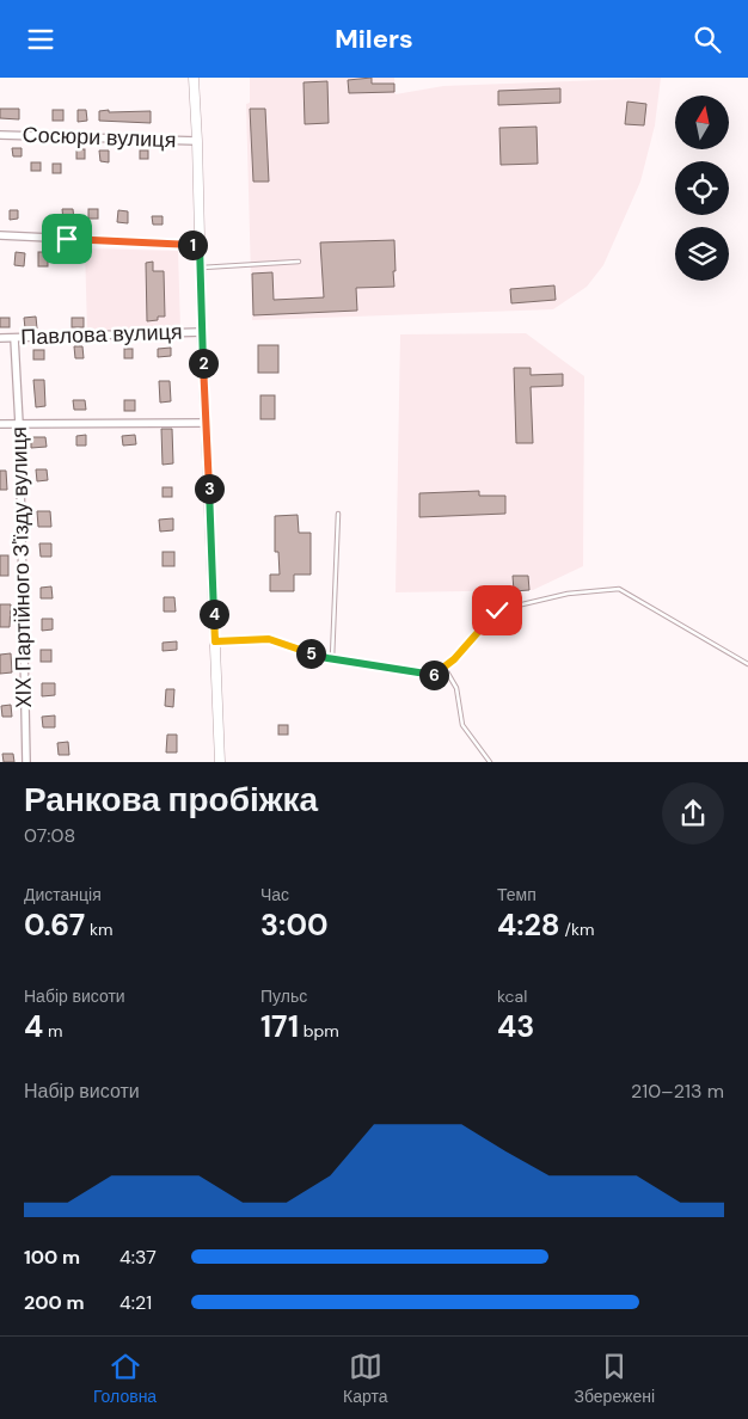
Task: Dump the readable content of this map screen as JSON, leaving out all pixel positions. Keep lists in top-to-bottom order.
{
  "streets": {
    "street": ["Сосюри вулиця", "Павлова вулиця", "XIX Партійного З'їзду вулиця"]
  },
  "crossings": [
    ["Павлова вулиця", "XIX Партійного З'їзду вулиця"]
  ],
  "north": "top",
  "page": {
    "header": "Milers",
    "pins": [
      "1",
      "2",
      "3",
      "4",
      "5",
      "6"
    ],
    "heading": ["Ранкова пробіжка", "07:08"],
    "stats": [
      ["Дистанція", "0.67 km"],
      ["Час", "3:00"],
      ["Темп", "4:28 /km"],
      ["Набір висоти", "4 m"],
      ["Пульс", "171 bpm"],
      ["kcal", "43"]
    ],
    "chart": ["Набір висоти", "210–213 m"],
    "list": [
      {
        "name": "100 m",
        "note": "4:37"
      },
      {
        "name": "200 m",
        "note": "4:21"
      }
    ],
    "tabs": ["Головна", "Карта", "Збережені"]
  }
}
